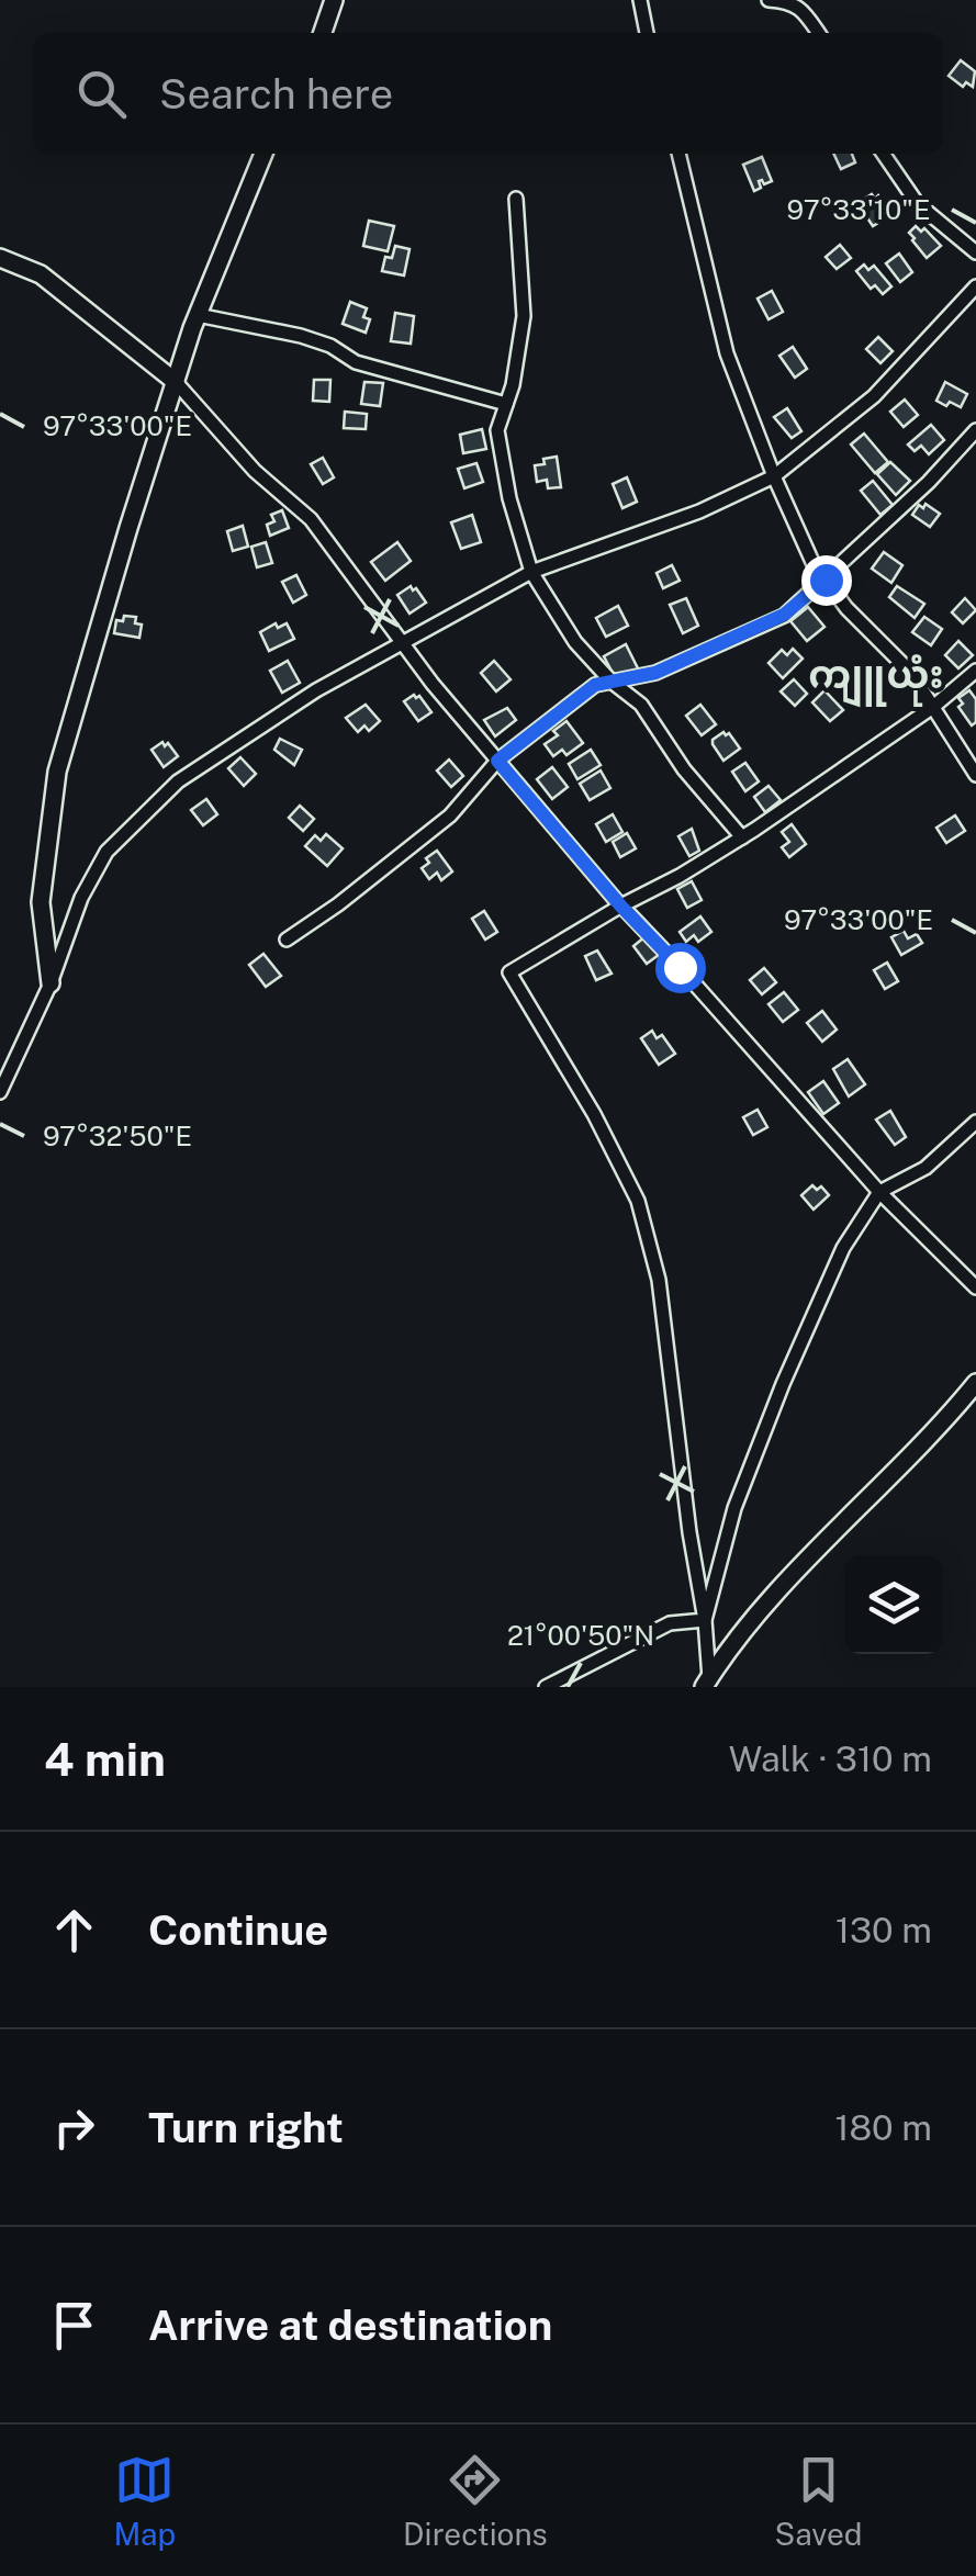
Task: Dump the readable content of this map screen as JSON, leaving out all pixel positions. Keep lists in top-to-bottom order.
{
  "districts": ["ကျူယုံး"],
  "page": {
    "search": "Search here",
    "heading": ["4 min", "Walk · 310 m"],
    "list": [
      ["Continue", "130 m"],
      ["Turn right", "180 m"],
      "Arrive at destination"
    ],
    "nav": ["Map", "Directions", "Saved"]
  },
  "coordinates": [
    "97°33'10\"E",
    "97°33'00\"E",
    "97°32'50\"E",
    "21°00'50\"N"
  ]
}
